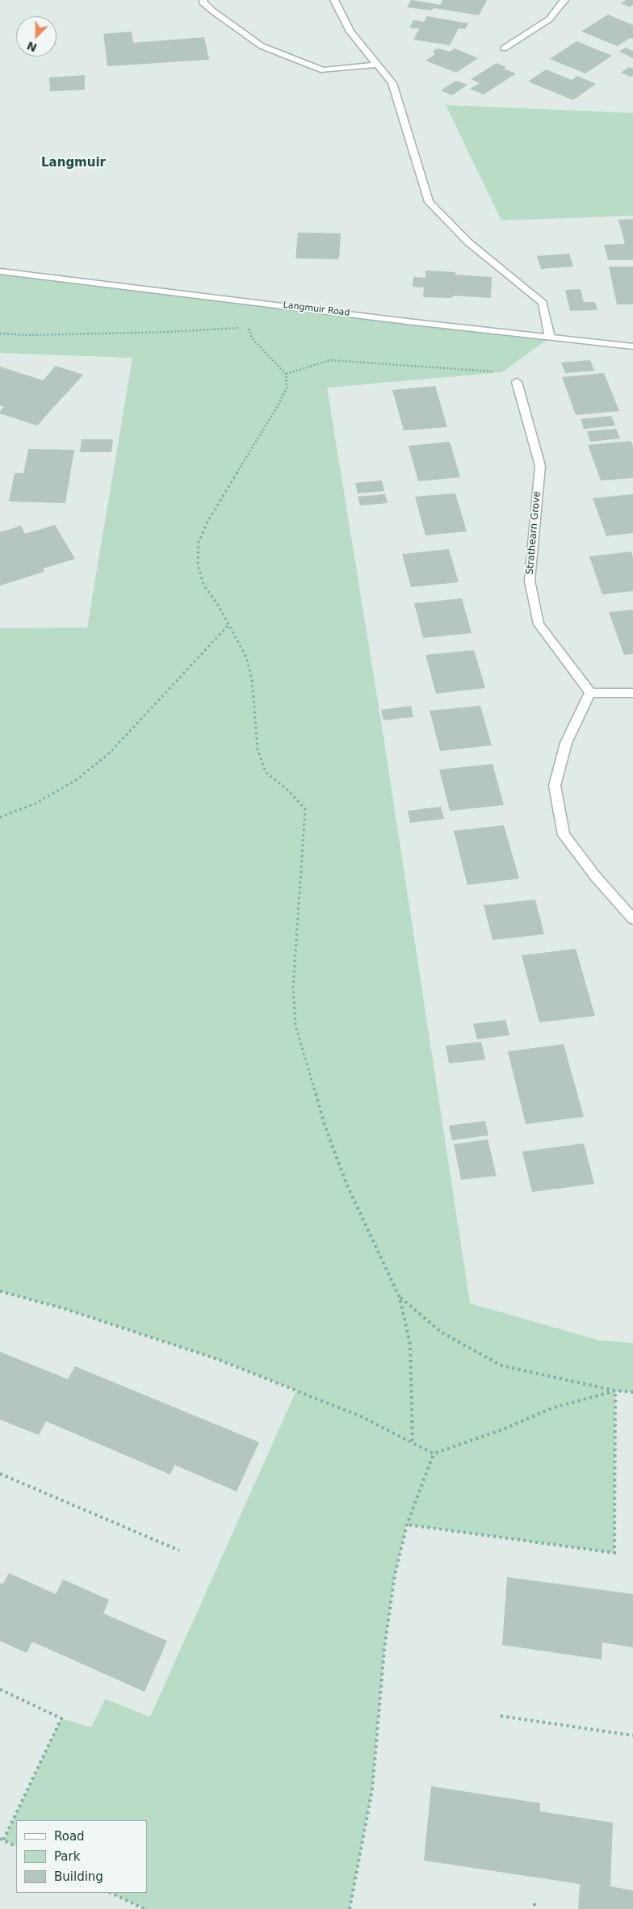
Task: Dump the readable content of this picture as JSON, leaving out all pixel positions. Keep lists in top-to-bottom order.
{
  "streets": {
    "street": ["Langmuir Road", "Strathearn Grove"]
  },
  "districts": ["Langmuir"],
  "legend": ["Road", "Park", "Building"],
  "north": "bottom left"
}
